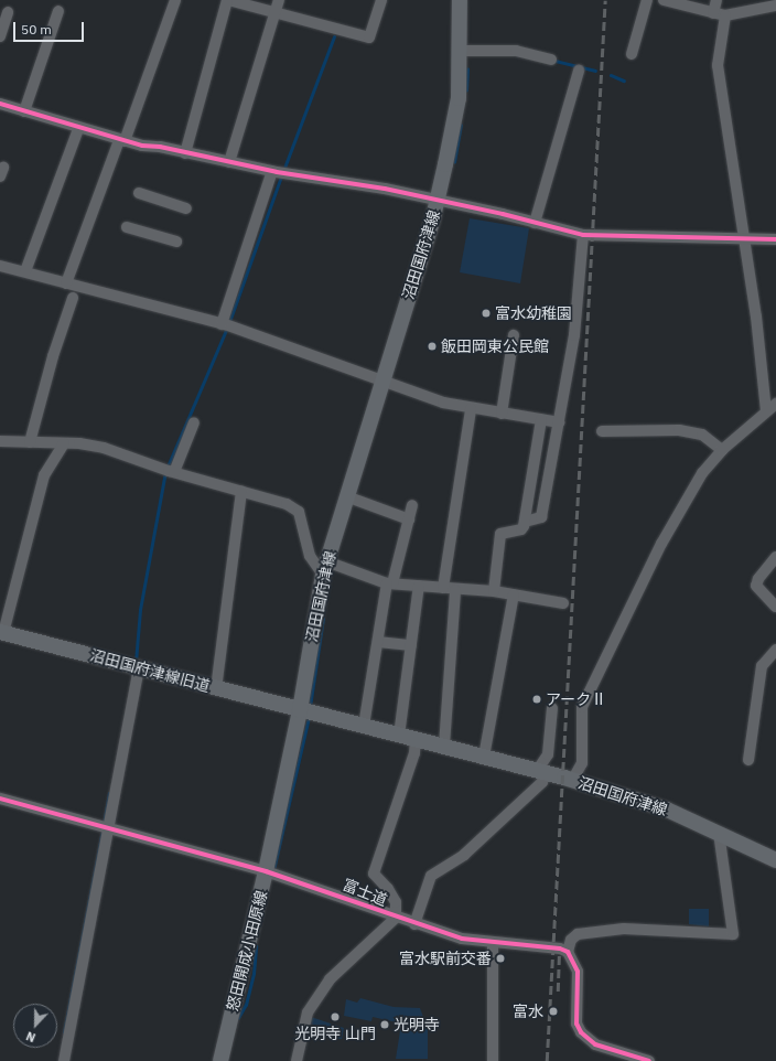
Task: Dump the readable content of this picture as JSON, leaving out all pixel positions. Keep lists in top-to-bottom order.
{
  "streets": {
    "main road": ["沼田国府津線", "沼田国府津線旧道", "怒田開成小田原線"],
    "street": ["富士道"]
  },
  "crossings": [
    ["沼田国府津線", "沼田国府津線旧道"],
    ["沼田国府津線", "怒田開成小田原線"],
    ["沼田国府津線旧道", "怒田開成小田原線"],
    ["富士道", "怒田開成小田原線"]
  ],
  "places": [
    "富水幼稚園",
    "飯田岡東公民館",
    "アークⅡ",
    "富水駅前交番",
    "富水",
    "光明寺 山門",
    "光明寺"
  ],
  "scale_bar": "50 m",
  "north": "bottom"
}
